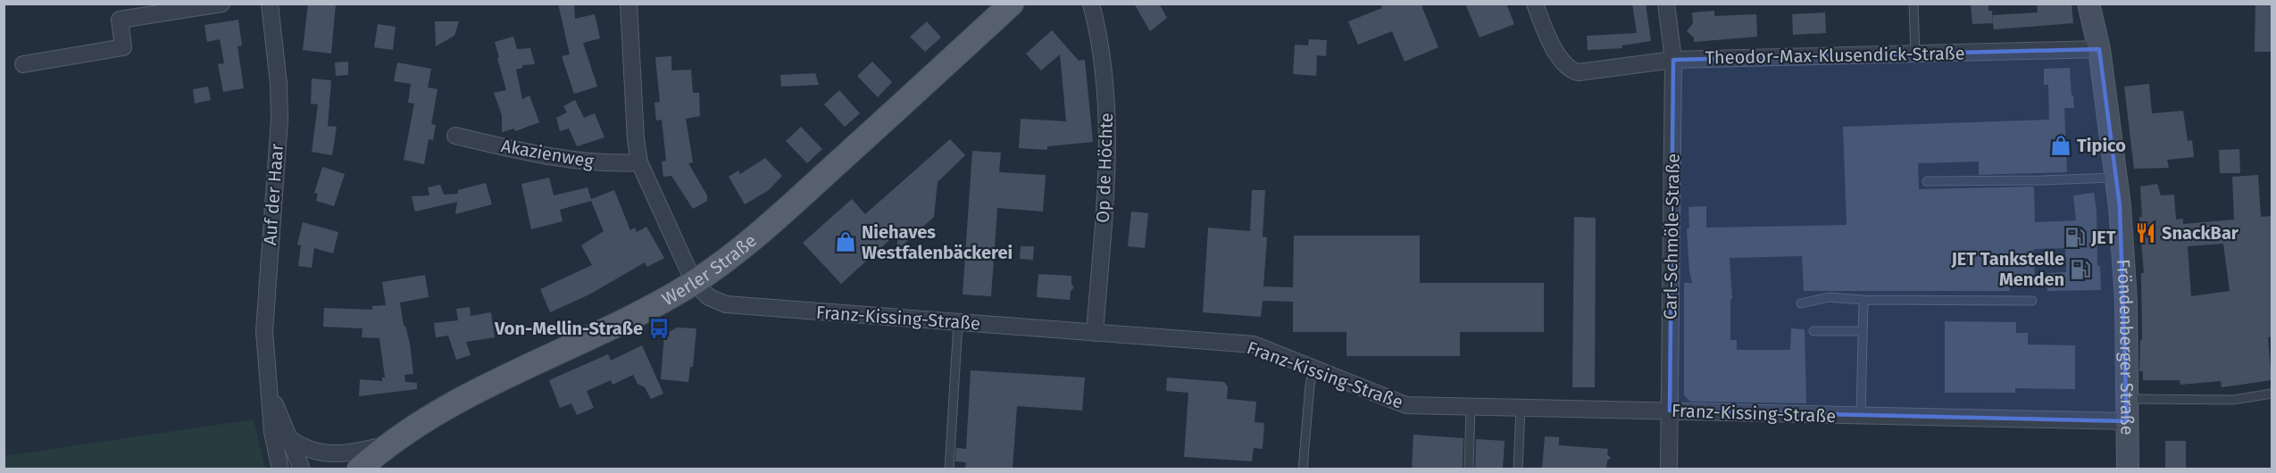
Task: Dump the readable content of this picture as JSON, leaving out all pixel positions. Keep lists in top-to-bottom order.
{
  "streets": {
    "main road": ["Werler Straße", "Fröndenberger Straße"],
    "street": [
      "Theodor-Max-Klusendick-Straße",
      "Akazienweg",
      "Op de Höchte",
      "Auf der Haar",
      "Carl-Schmöle-Straße",
      "Franz-Kissing-Straße"
    ]
  },
  "crossings": [
    ["Theodor-Max-Klusendick-Straße", "Carl-Schmöle-Straße"],
    ["Theodor-Max-Klusendick-Straße", "Fröndenberger Straße"],
    ["Op de Höchte", "Franz-Kissing-Straße"],
    ["Carl-Schmöle-Straße", "Franz-Kissing-Straße"],
    ["Werler Straße", "Franz-Kissing-Straße"],
    ["Franz-Kissing-Straße", "Fröndenberger Straße"]
  ],
  "places": {
    "shop": ["Tipico", "Niehaves Westfalenbäckerei"],
    "restaurant": ["SnackBar"],
    "fuel station": ["JET", "JET Tankstelle Menden"],
    "bus stop": ["Von-Mellin-Straße"]
  }
}
